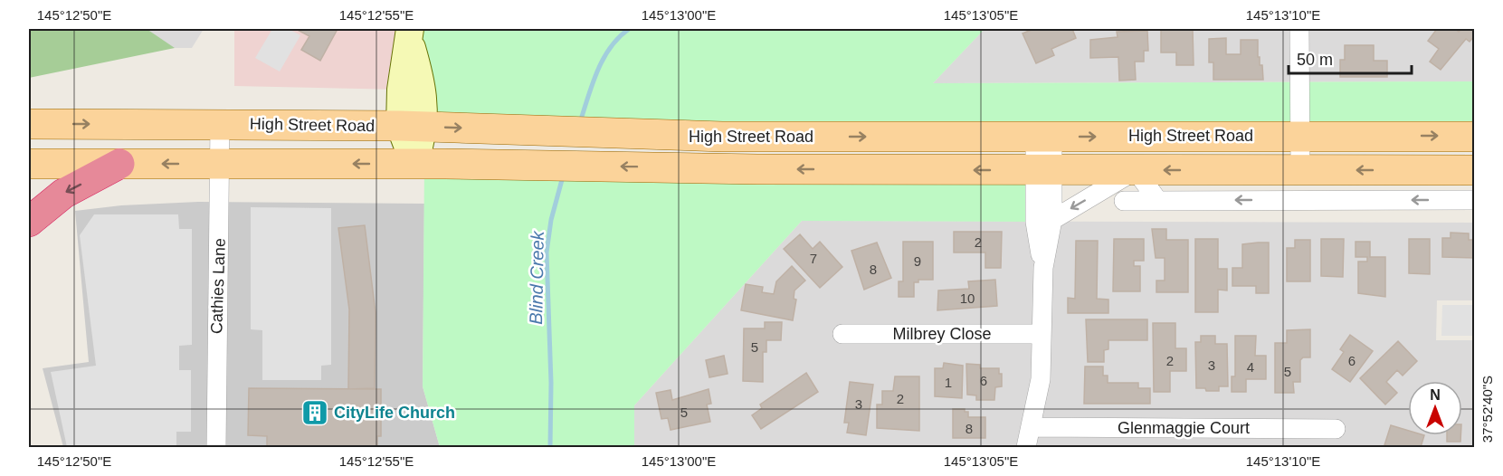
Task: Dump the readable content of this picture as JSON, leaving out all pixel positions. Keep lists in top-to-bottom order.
{
  "streets": {
    "main road": ["High Street Road"],
    "street": ["Cathies Lane", "Milbrey Close", "Glenmaggie Court"]
  },
  "crossings": [
    ["High Street Road", "Cathies Lane"]
  ],
  "water": ["Blind Creek"],
  "places": {
    "building": ["CityLife Church"]
  },
  "house_numbers": [
    "2",
    "7",
    "9",
    "8",
    "10",
    "5",
    "2",
    "6",
    "3",
    "4",
    "5",
    "6",
    "1",
    "2",
    "3",
    "5",
    "8"
  ],
  "scale_bar": "50 m",
  "north": "top",
  "coordinates": [
    "145°12'50\"E",
    "145°12'55\"E",
    "145°13'00\"E",
    "145°13'05\"E",
    "145°13'10\"E",
    "37°52'40\"S"
  ]
}
